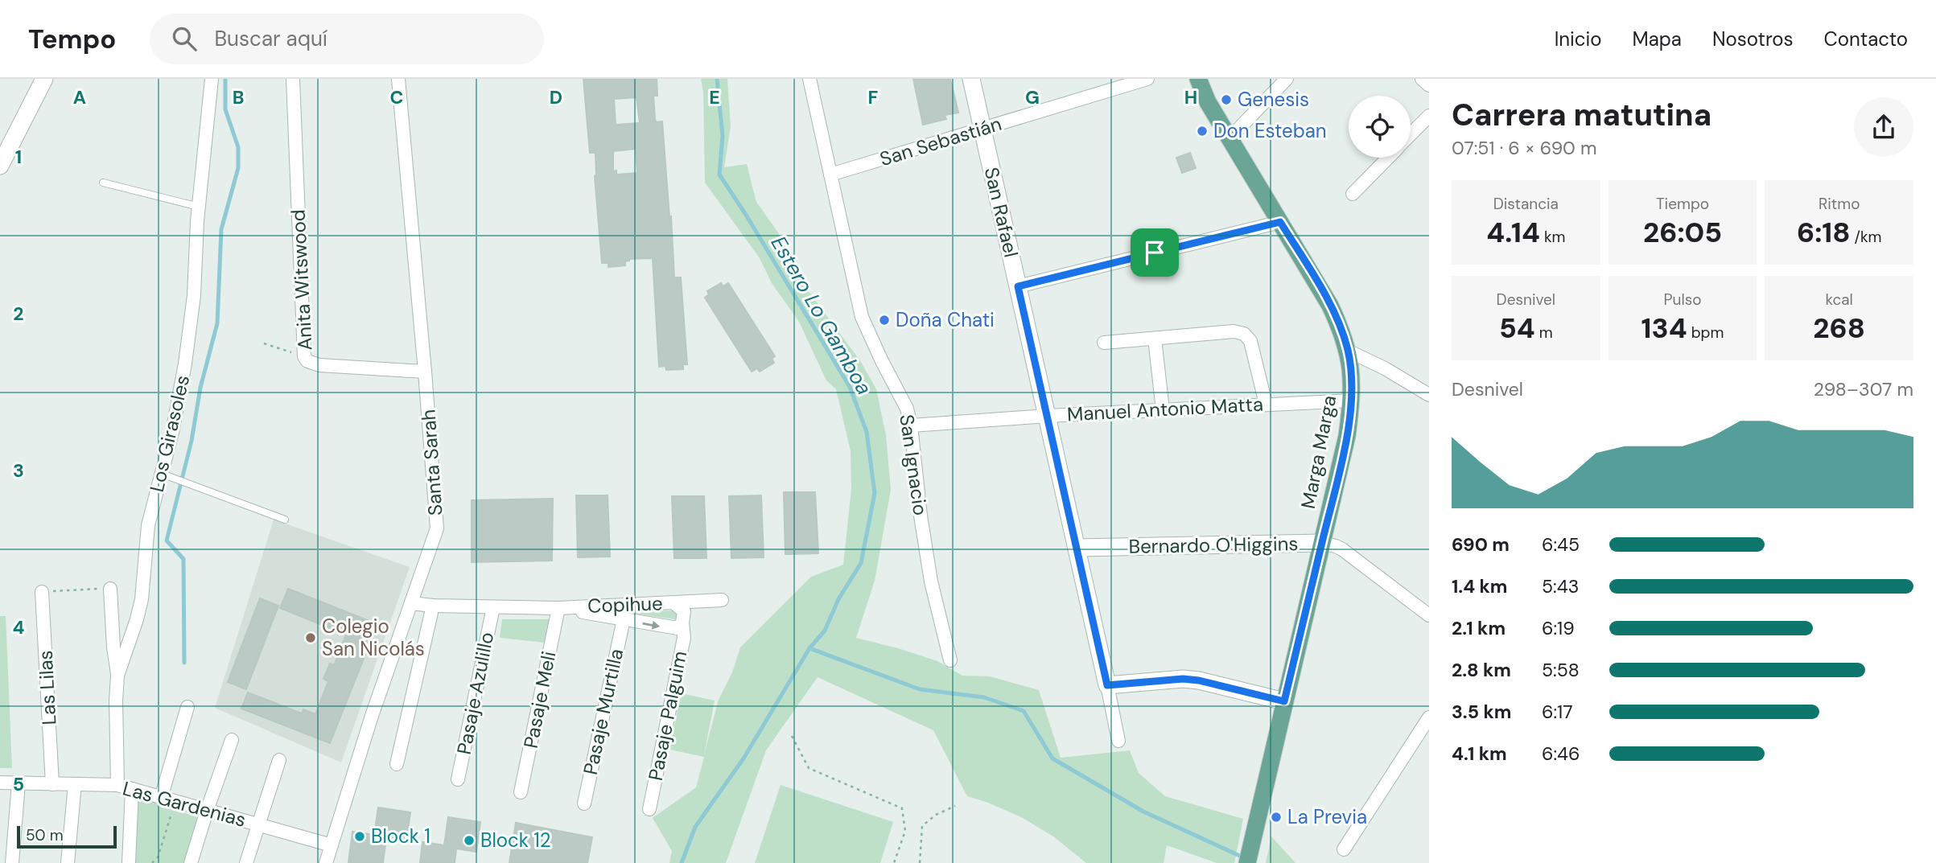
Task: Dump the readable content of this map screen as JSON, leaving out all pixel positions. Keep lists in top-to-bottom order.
{
  "streets": {
    "main road": ["Marga Marga"],
    "street": [
      "San Sebastián",
      "San Rafael",
      "Anita Witswood",
      "Manuel Antonio Matta",
      "Los Girasoles",
      "Santa Sarah",
      "San Ignacio",
      "Bernardo O'Higgins",
      "Copihue",
      "Las Lilas",
      "Pasaje Azulillo",
      "Pasaje Meli",
      "Pasaje Murtilla",
      "Pasaje Palguim",
      "Las Gardenias"
    ]
  },
  "crossings": [
    ["San Sebastián", "San Rafael"],
    ["San Sebastián", "San Ignacio"],
    ["San Rafael", "Manuel Antonio Matta"],
    ["San Rafael", "Bernardo O'Higgins"],
    ["Anita Witswood", "Santa Sarah"],
    ["Manuel Antonio Matta", "Marga Marga"],
    ["Manuel Antonio Matta", "San Ignacio"],
    ["Los Girasoles", "Las Gardenias"],
    ["Marga Marga", "Bernardo O'Higgins"],
    ["Santa Sarah", "Copihue"],
    ["Santa Sarah", "Las Gardenias"],
    ["Copihue", "Pasaje Azulillo"],
    ["Copihue", "Pasaje Meli"],
    ["Copihue", "Pasaje Murtilla"],
    ["Copihue", "Pasaje Palguim"],
    ["Las Lilas", "Las Gardenias"]
  ],
  "water": ["Estero Lo Gamboa"],
  "places": [
    "Genesis",
    "Don Esteban",
    "Doña Chati",
    "Colegio San Nicolás",
    "La Previa",
    "Block 1",
    "Block 12"
  ],
  "scale_bar": "50 m",
  "page": {
    "header": "Tempo",
    "search": "Buscar aquí",
    "nav": [
      "Inicio",
      "Mapa",
      "Nosotros",
      "Contacto"
    ],
    "heading": ["Carrera matutina", "07:51 · 6 × 690 m"],
    "stats": [
      ["Distancia", "4.14 km"],
      ["Tiempo", "26:05"],
      ["Ritmo", "6:18 /km"],
      ["Desnivel", "54 m"],
      ["Pulso", "134 bpm"],
      ["kcal", "268"]
    ],
    "chart": ["Desnivel", "298–307 m"],
    "list": [
      {
        "name": "690 m",
        "note": "6:45"
      },
      {
        "name": "1.4 km",
        "note": "5:43"
      },
      {
        "name": "2.1 km",
        "note": "6:19"
      },
      {
        "name": "2.8 km",
        "note": "5:58"
      },
      {
        "name": "3.5 km",
        "note": "6:17"
      },
      {
        "name": "4.1 km",
        "note": "6:46"
      }
    ],
    "scale": "50 m"
  },
  "grid": {
    "columns": [
      "A",
      "B",
      "C",
      "D",
      "E",
      "F",
      "G",
      "H"
    ],
    "rows": [
      "1",
      "2",
      "3",
      "4",
      "5"
    ]
  }
}
